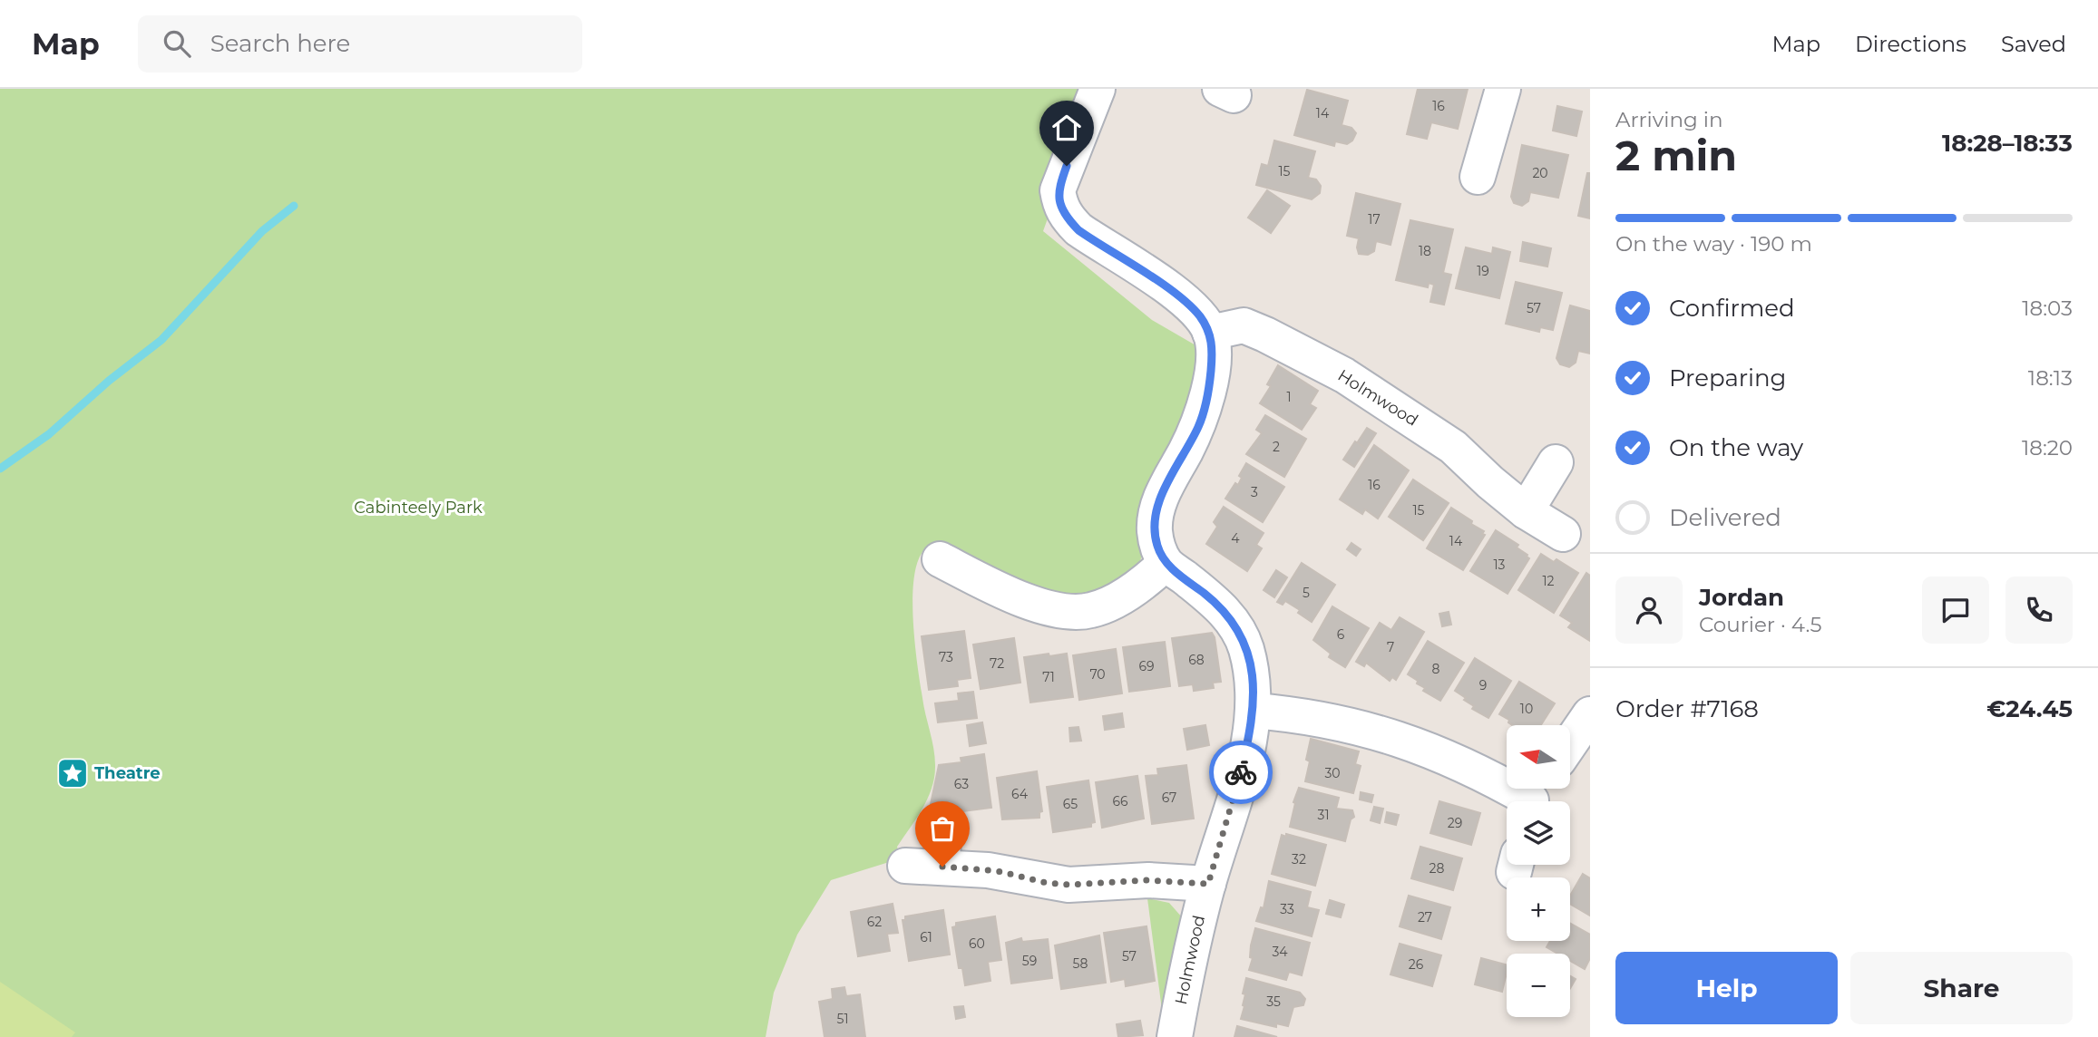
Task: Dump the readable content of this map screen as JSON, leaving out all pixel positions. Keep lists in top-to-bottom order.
{
  "streets": {
    "street": ["Holmwood"]
  },
  "parks": ["Cabinteely Park"],
  "places": {
    "place": ["Theatre"]
  },
  "house_numbers": [
    "16",
    "14",
    "15",
    "20",
    "17",
    "18",
    "19",
    "57",
    "1",
    "2",
    "16",
    "3",
    "15",
    "4",
    "14",
    "13",
    "12",
    "5",
    "6",
    "7",
    "73",
    "68",
    "72",
    "69",
    "8",
    "70",
    "71",
    "9",
    "10",
    "30",
    "63",
    "64",
    "67",
    "66",
    "65",
    "31",
    "29",
    "32",
    "28",
    "33",
    "27",
    "62",
    "61",
    "60",
    "34",
    "57",
    "59",
    "58",
    "26",
    "35",
    "51"
  ],
  "north": "left",
  "page": {
    "header": "Map",
    "search": "Search here",
    "nav": ["Map", "Directions", "Saved"],
    "heading": ["2 min", "Arriving in", "18:28–18:33"],
    "panel": [
      "Jordan",
      "Courier · 4.5",
      "Order #7168",
      "€24.45"
    ],
    "bar": "On the way · 190 m",
    "list": [
      ["Confirmed", "18:03"],
      ["Preparing", "18:13"],
      ["On the way", "18:20"],
      "Delivered"
    ],
    "map_buttons": ["+", "−"],
    "buttons": ["Help", "Share"]
  }
}
